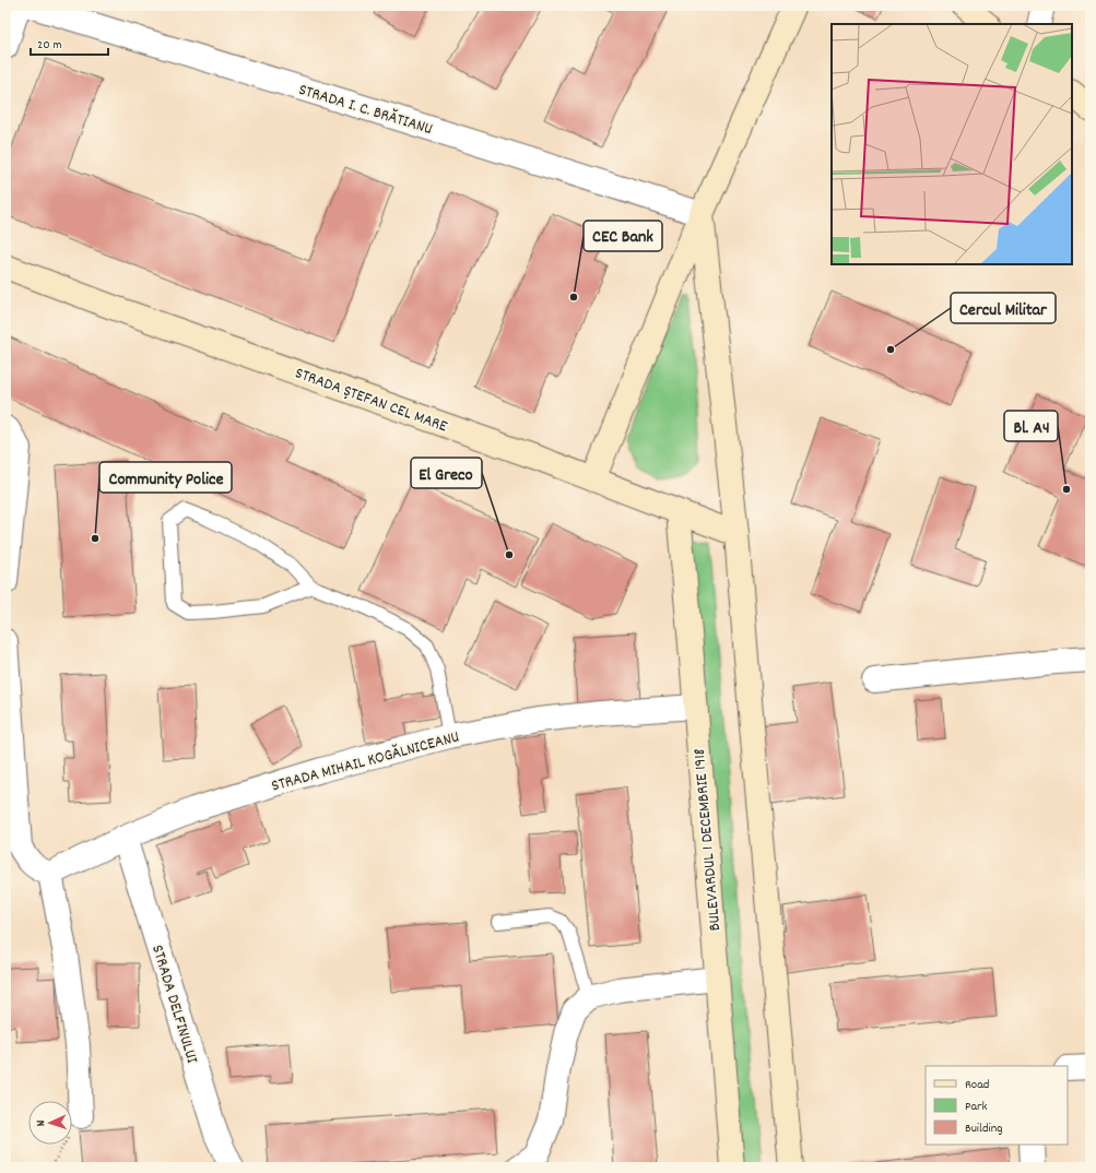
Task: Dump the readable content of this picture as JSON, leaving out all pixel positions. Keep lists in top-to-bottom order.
{
  "streets": {
    "main road": ["STRADA ȘTEFAN CEL MARE", "BULEVARDUL 1 DECEMBRIE 1918"],
    "street": ["STRADA I. C. BRĂTIANU", "STRADA MIHAIL KOGĂLNICEANU", "STRADA DELFINULUI"]
  },
  "crossings": [
    ["STRADA ȘTEFAN CEL MARE", "BULEVARDUL 1 DECEMBRIE 1918"],
    ["STRADA MIHAIL KOGĂLNICEANU", "BULEVARDUL 1 DECEMBRIE 1918"],
    ["STRADA MIHAIL KOGĂLNICEANU", "STRADA DELFINULUI"]
  ],
  "places": [
    "CEC Bank",
    "Cercul Militar",
    "Bl. A4",
    "Community Police",
    "El Greco"
  ],
  "legend": ["Road", "Park", "Building"],
  "scale_bar": "20 m",
  "north": "left"
}
